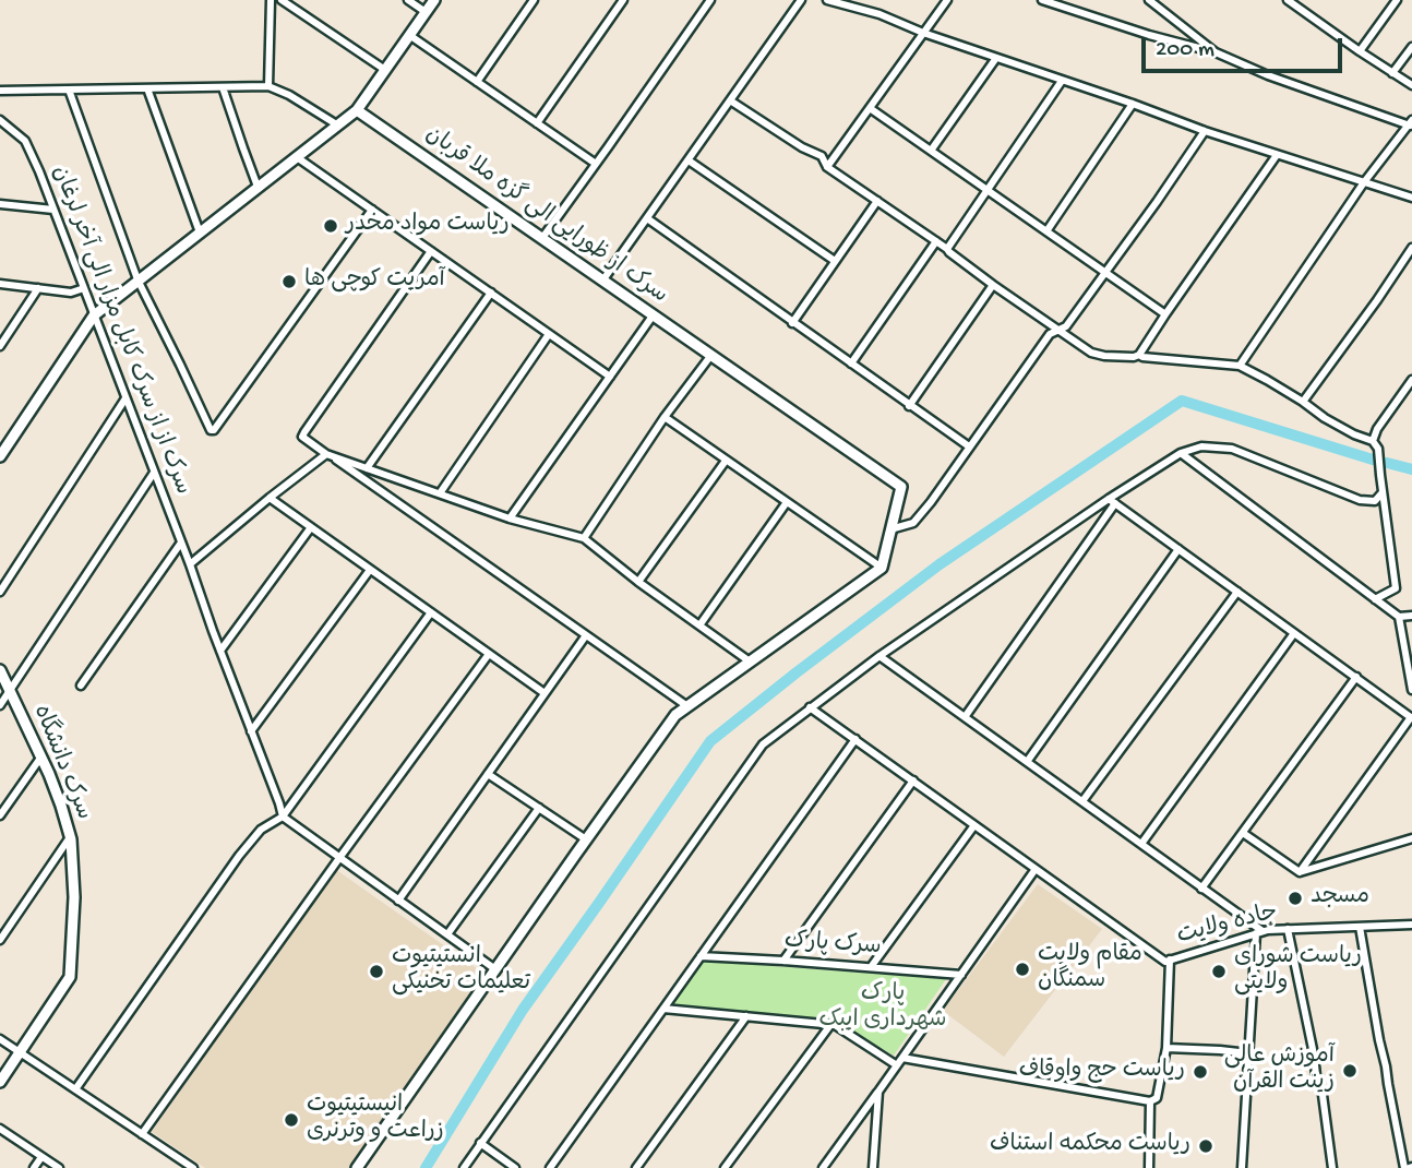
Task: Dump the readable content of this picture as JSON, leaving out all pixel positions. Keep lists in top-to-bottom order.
{
  "streets": {
    "street": [
      "سرک از ظورایی الی گزه ملا قربان",
      "سرک از از سرک کابل مزار الی آخر لرغان",
      "سرک دانشگاه",
      "جاده ولایت",
      "سرک پارک"
    ]
  },
  "parks": ["پارک شهرداری ایبک"],
  "places": [
    "ریاست مواد مخدر",
    "آمریت کوچی ها",
    "مسجد",
    "مقام ولایت سمنگان",
    "انستیتیوت تعلیمات تخنیکی",
    "ریاست شورای ولایتی",
    "آموزش عالی زینت القرآن",
    "ریاست حج واوقاف",
    "انیستیتیوت زراعت و وترنری",
    "ریاست محکمه استناف"
  ],
  "scale_bar": "200 m"
}
